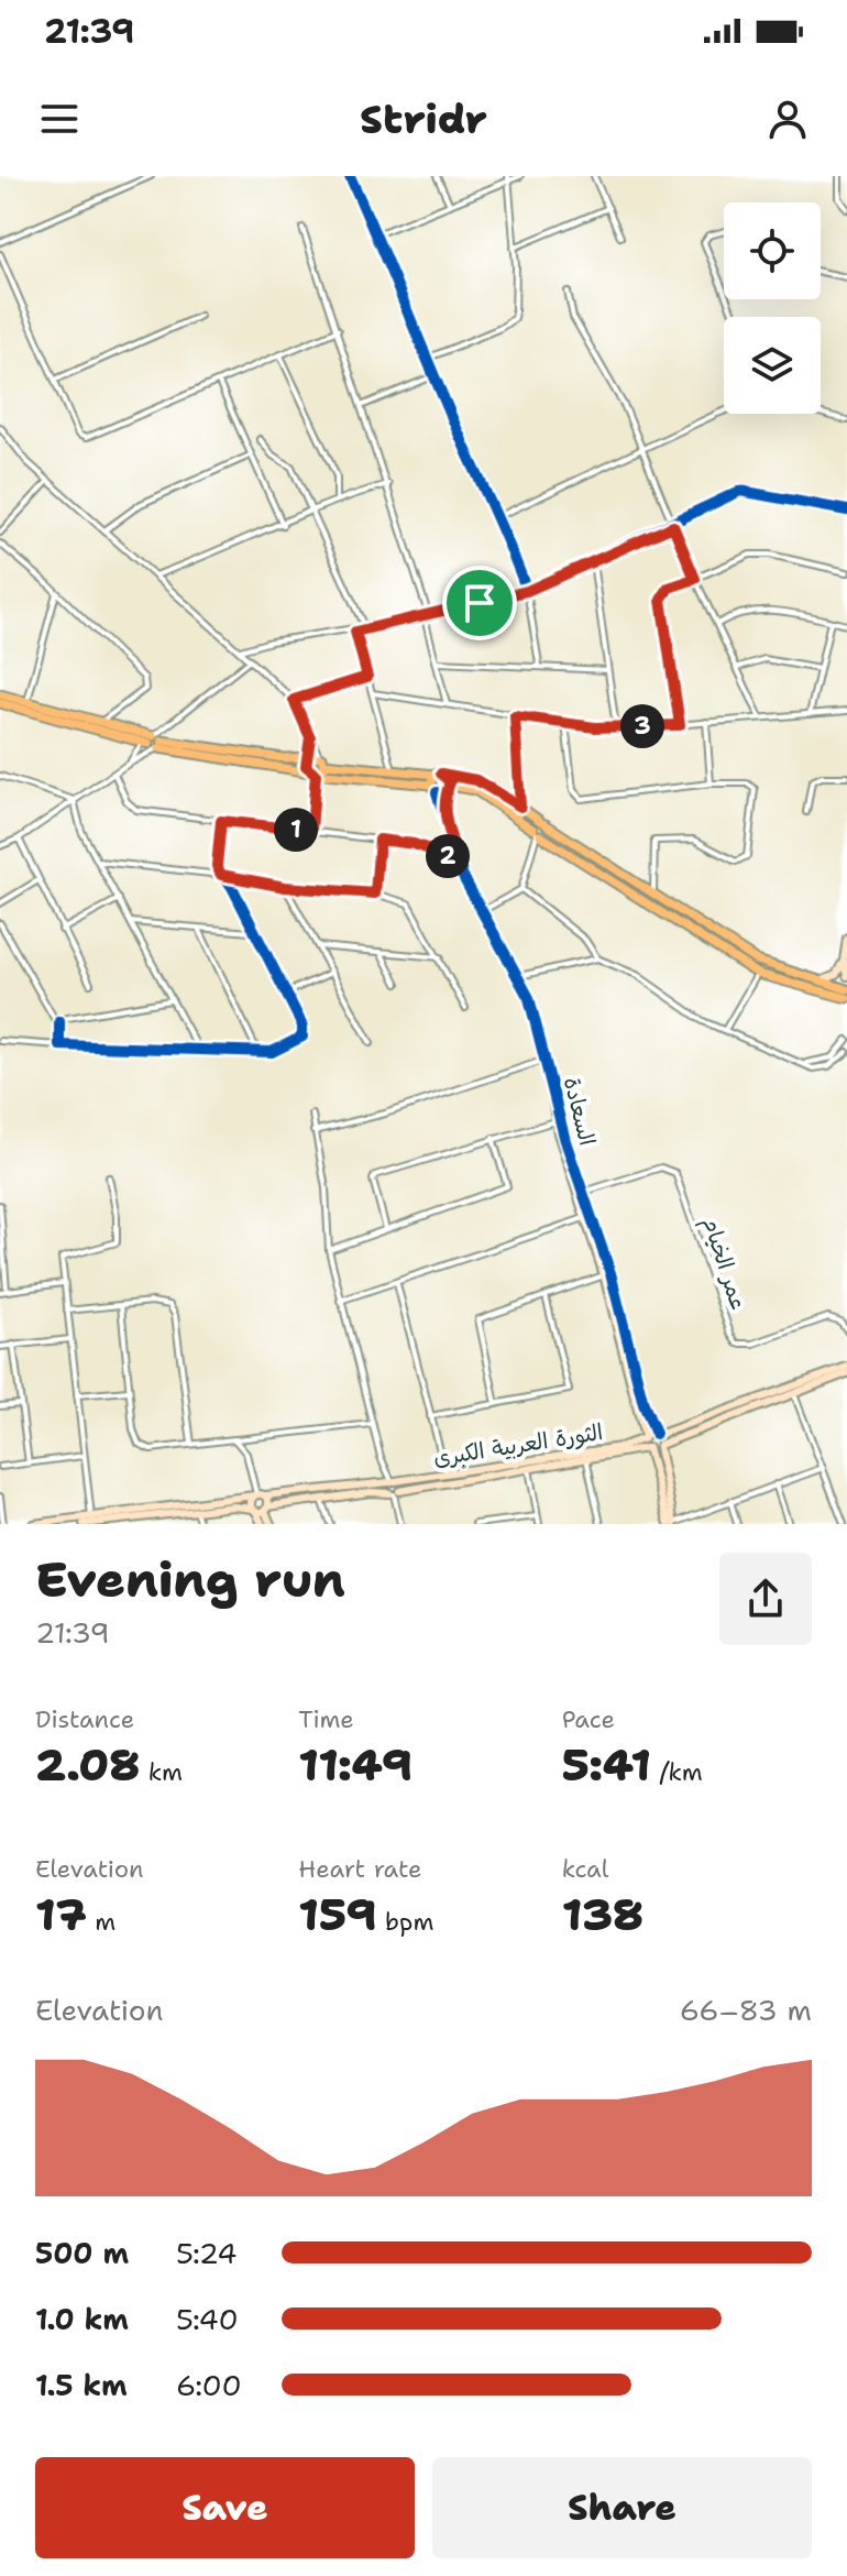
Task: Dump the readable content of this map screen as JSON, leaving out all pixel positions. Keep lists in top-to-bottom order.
{
  "streets": {
    "street": ["السعادة", "عمر الخيام", "الثورة العربية الكبرى"]
  },
  "crossings": [
    ["السعادة", "عمر الخيام"],
    ["السعادة", "الثورة العربية الكبرى"]
  ],
  "page": {
    "status": "21:39",
    "header": "Stridr",
    "pins": ["3", "1", "2"],
    "heading": ["Evening run", "21:39"],
    "stats": [
      ["Distance", "2.08 km"],
      ["Time", "11:49"],
      ["Pace", "5:41 /km"],
      ["Elevation", "17 m"],
      ["Heart rate", "159 bpm"],
      ["kcal", "138"]
    ],
    "chart": ["Elevation", "66–83 m"],
    "list": [
      {
        "name": "500 m",
        "note": "5:24"
      },
      {
        "name": "1.0 km",
        "note": "5:40"
      },
      {
        "name": "1.5 km",
        "note": "6:00"
      }
    ],
    "buttons": ["Save", "Share"]
  }
}
